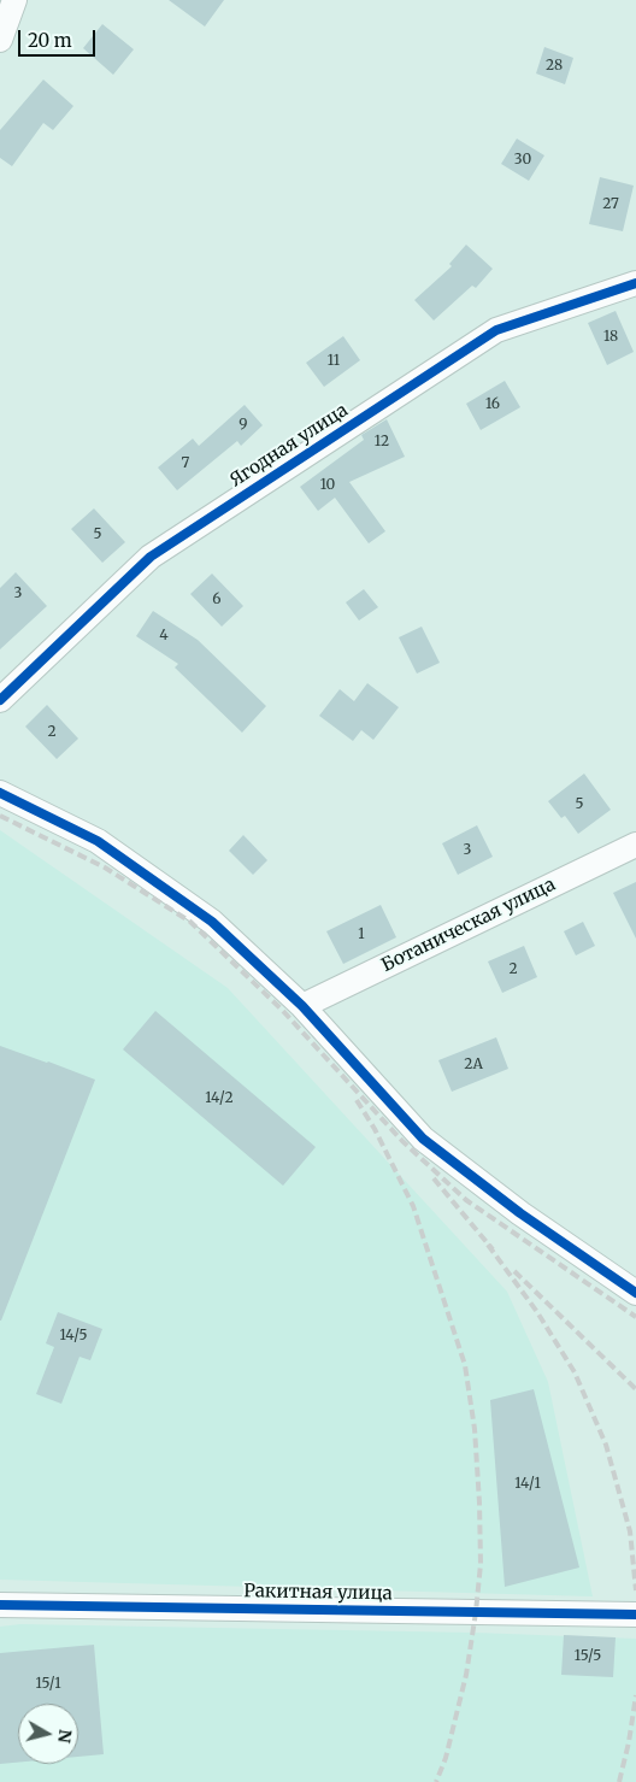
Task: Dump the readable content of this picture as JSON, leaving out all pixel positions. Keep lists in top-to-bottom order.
{
  "streets": {
    "street": ["Ягодная улица", "Ботаническая улица", "Ракитная улица"]
  },
  "house_numbers": [
    "28",
    "30",
    "27",
    "18",
    "11",
    "16",
    "9",
    "12",
    "7",
    "10",
    "5",
    "3",
    "6",
    "4",
    "2",
    "5",
    "3",
    "1",
    "2",
    "2А",
    "14/2",
    "14/5",
    "14/1",
    "15/5",
    "15/1"
  ],
  "scale_bar": "20 m",
  "north": "right"
}
